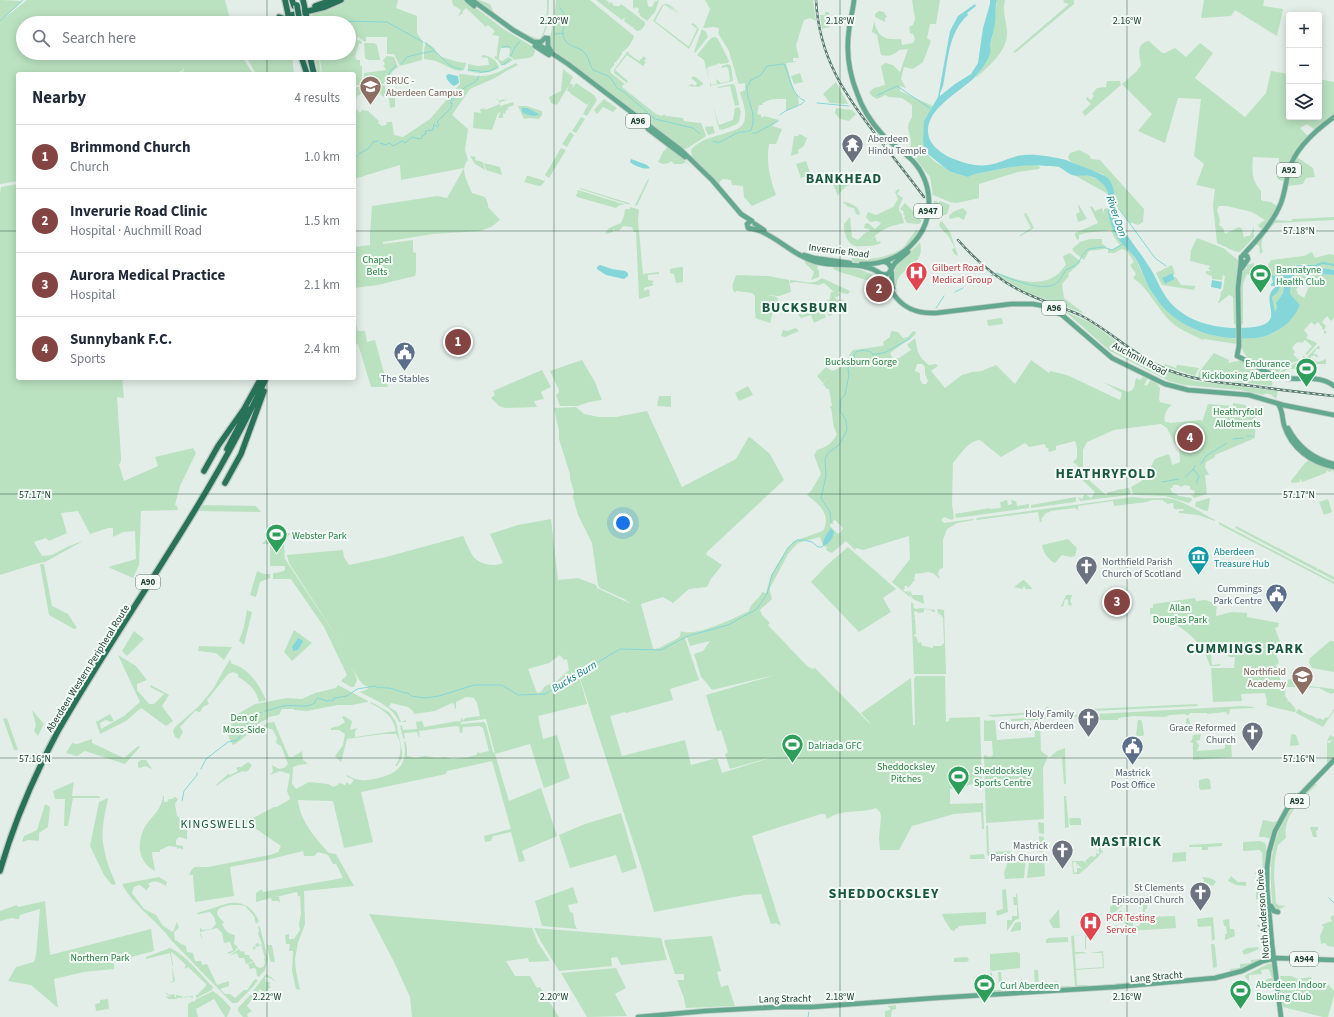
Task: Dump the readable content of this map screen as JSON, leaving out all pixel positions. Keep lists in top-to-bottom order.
{
  "streets": {
    "highway": ["A90", "Aberdeen Western Peripheral Route"],
    "main road": [
      "A96",
      "A92",
      "A947",
      "Inverurie Road",
      "Auchmill Road",
      "North Anderson Drive",
      "A944",
      "Lang Stracht"
    ]
  },
  "crossings": [
    ["A96", "A947"],
    ["A96", "Inverurie Road"],
    ["A96", "Auchmill Road"],
    ["A947", "Inverurie Road"],
    ["A947", "Auchmill Road"],
    ["Inverurie Road", "Auchmill Road"],
    ["North Anderson Drive", "A944"],
    ["North Anderson Drive", "Lang Stracht"],
    ["A944", "Lang Stracht"]
  ],
  "districts": [
    "BANKHEAD",
    "BUCKSBURN",
    "HEATHRYFOLD",
    "CUMMINGS PARK",
    "KINGSWELLS",
    "MASTRICK",
    "SHEDDOCKSLEY"
  ],
  "water": ["River Don", "Bucks Burn"],
  "parks": [
    "Chapel Belts",
    "Bucksburn Gorge",
    "Heathryfold Allotments",
    "Allan Douglas Park",
    "Den of Moss-Side",
    "Sheddocksley Pitches",
    "Northern Park"
  ],
  "places": {
    "school or university": ["SRUC - Aberdeen Campus", "Northfield Academy"],
    "temple": ["Aberdeen Hindu Temple"],
    "hospital": ["Gilbert Road Medical Group", "PCR Testing Service"],
    "sports": [
      "Bannatyne Health Club",
      "Endurance Kickboxing Aberdeen",
      "Webster Park",
      "Dalriada GFC",
      "Sheddocksley Sports Centre",
      "Curl Aberdeen",
      "Aberdeen Indoor Bowling Club"
    ],
    "public building": ["The Stables", "Cummings Park Centre", "Mastrick Post Office"],
    "museum": ["Aberdeen Treasure Hub"],
    "church": [
      "Northfield Parish Church of Scotland",
      "Holy Family Church, Aberdeen",
      "Grace Reformed Church",
      "Mastrick Parish Church",
      "St Clements Episcopal Church"
    ]
  },
  "page": {
    "map_buttons": ["+", "−"],
    "search": "Search here",
    "heading": ["Nearby", "4 results"],
    "list": [
      {
        "mark": "1",
        "name": "Brimmond Church",
        "note": "Church",
        "value": "1.0 km"
      },
      {
        "mark": "2",
        "name": "Inverurie Road Clinic",
        "note": "Hospital · Auchmill Road",
        "value": "1.5 km"
      },
      {
        "mark": "3",
        "name": "Aurora Medical Practice",
        "note": "Hospital",
        "value": "2.1 km"
      },
      {
        "mark": "4",
        "name": "Sunnybank F.C.",
        "note": "Sports",
        "value": "2.4 km"
      }
    ],
    "pins": [
      "2",
      "1",
      "4",
      "3"
    ]
  },
  "coordinates": [
    "2.20°W",
    "2.18°W",
    "2.16°W",
    "57.18°N",
    "57.17°N",
    "57.16°N",
    "2.22°W"
  ]
}
